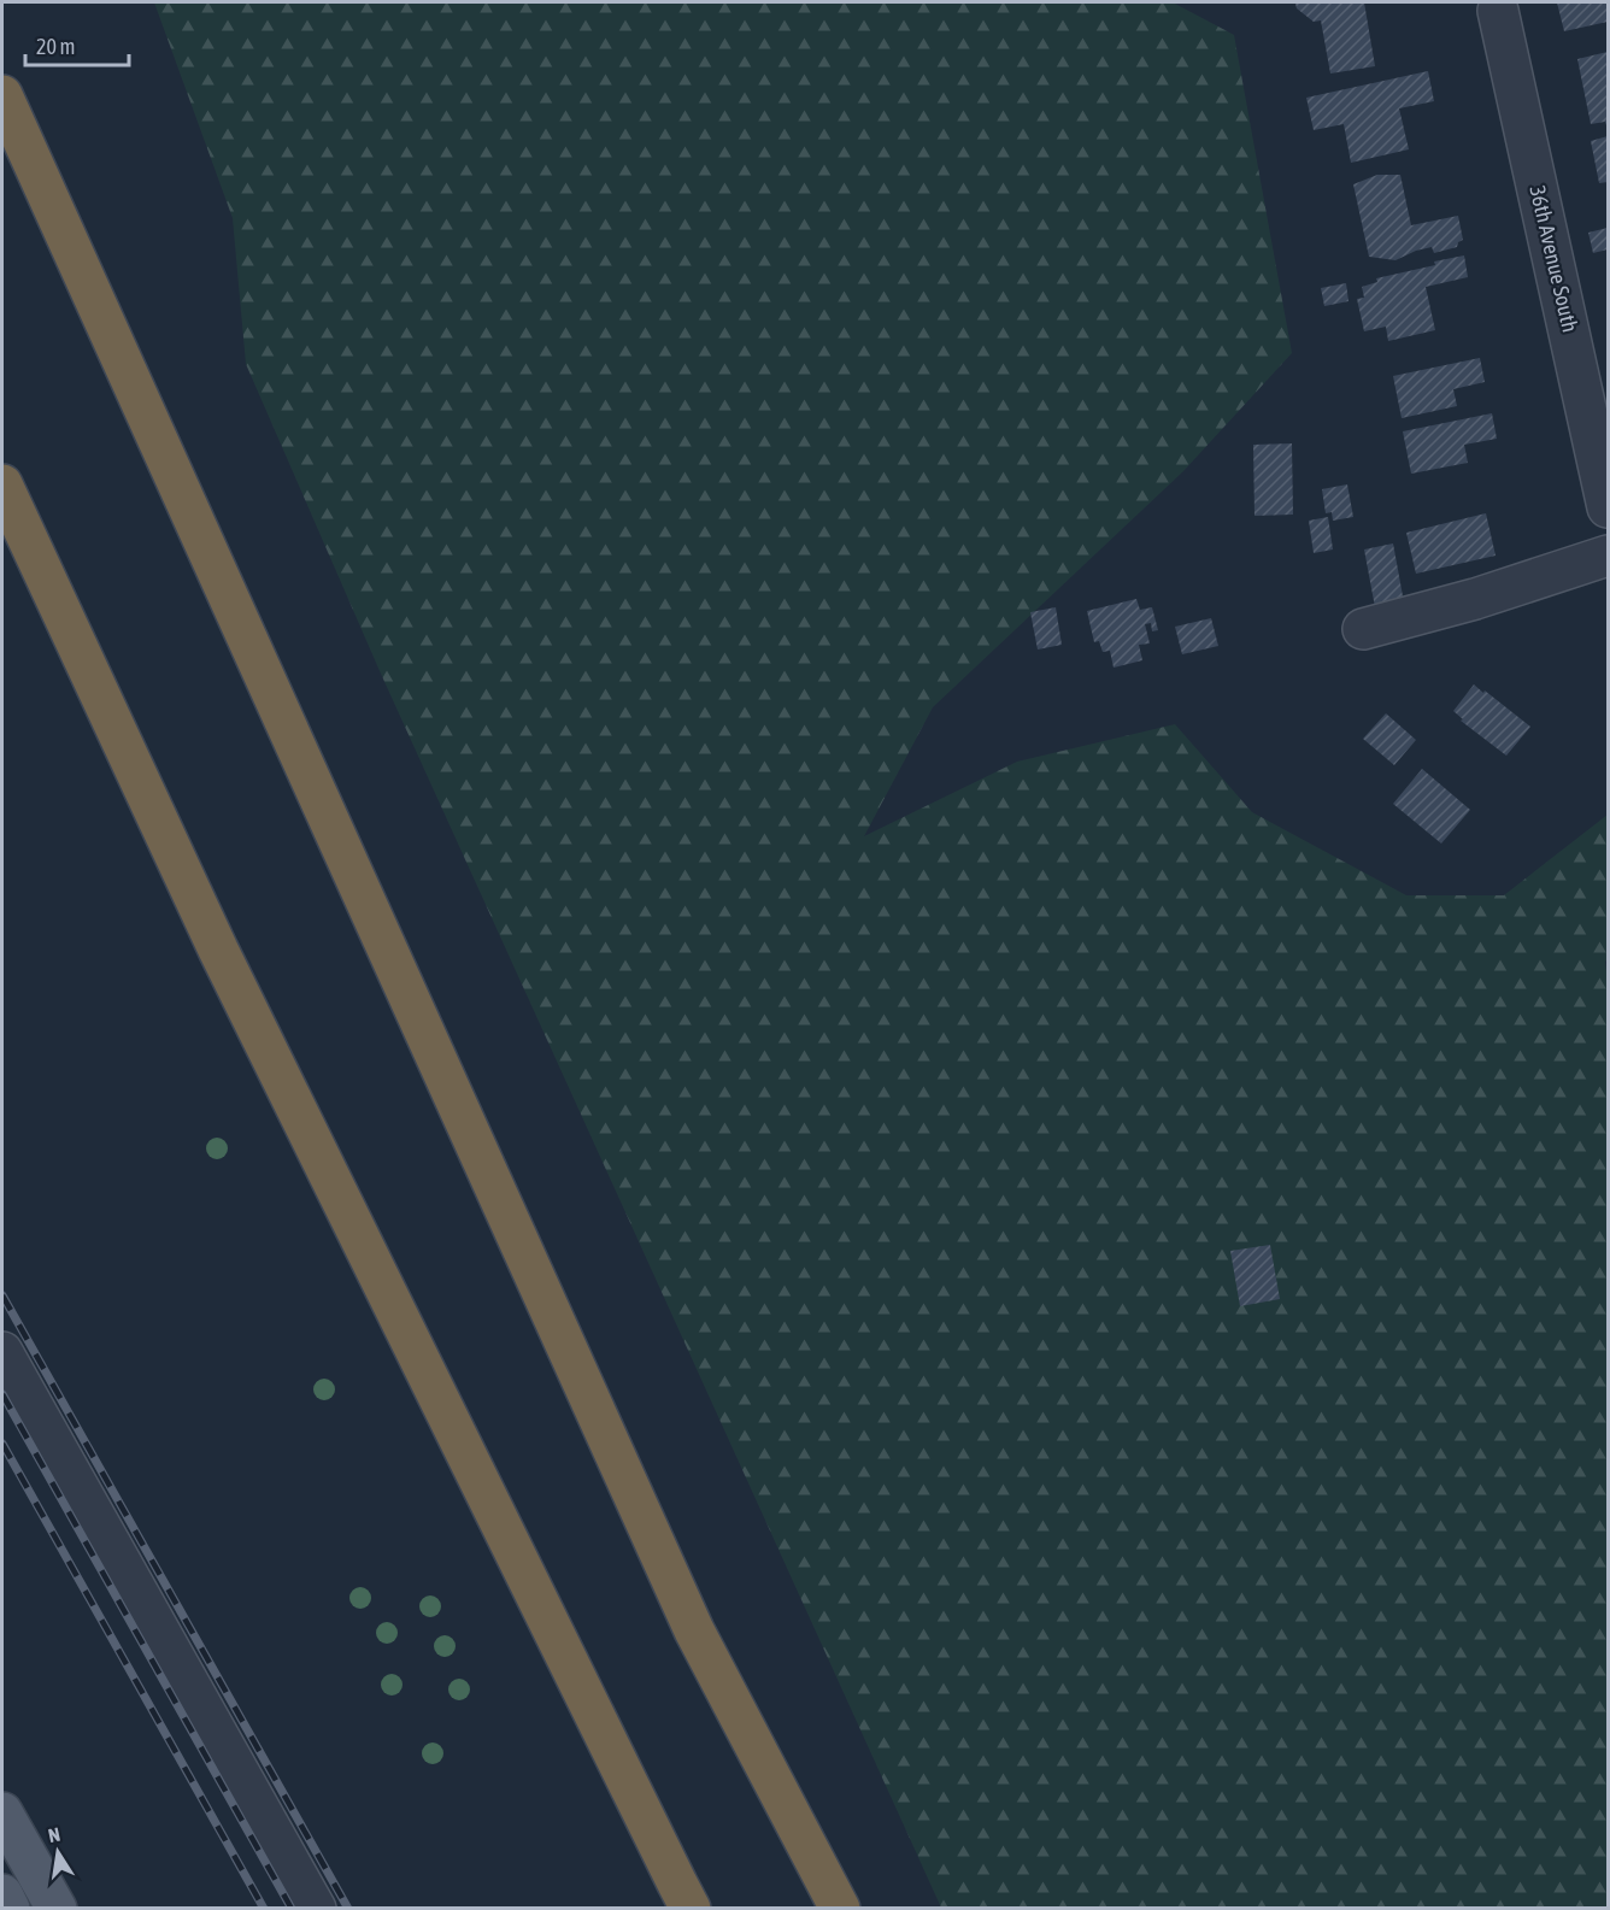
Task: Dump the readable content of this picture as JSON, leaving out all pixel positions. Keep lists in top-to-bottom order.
{
  "streets": {
    "street": ["36th Avenue South"]
  },
  "scale_bar": "20 m",
  "north": "top"
}
